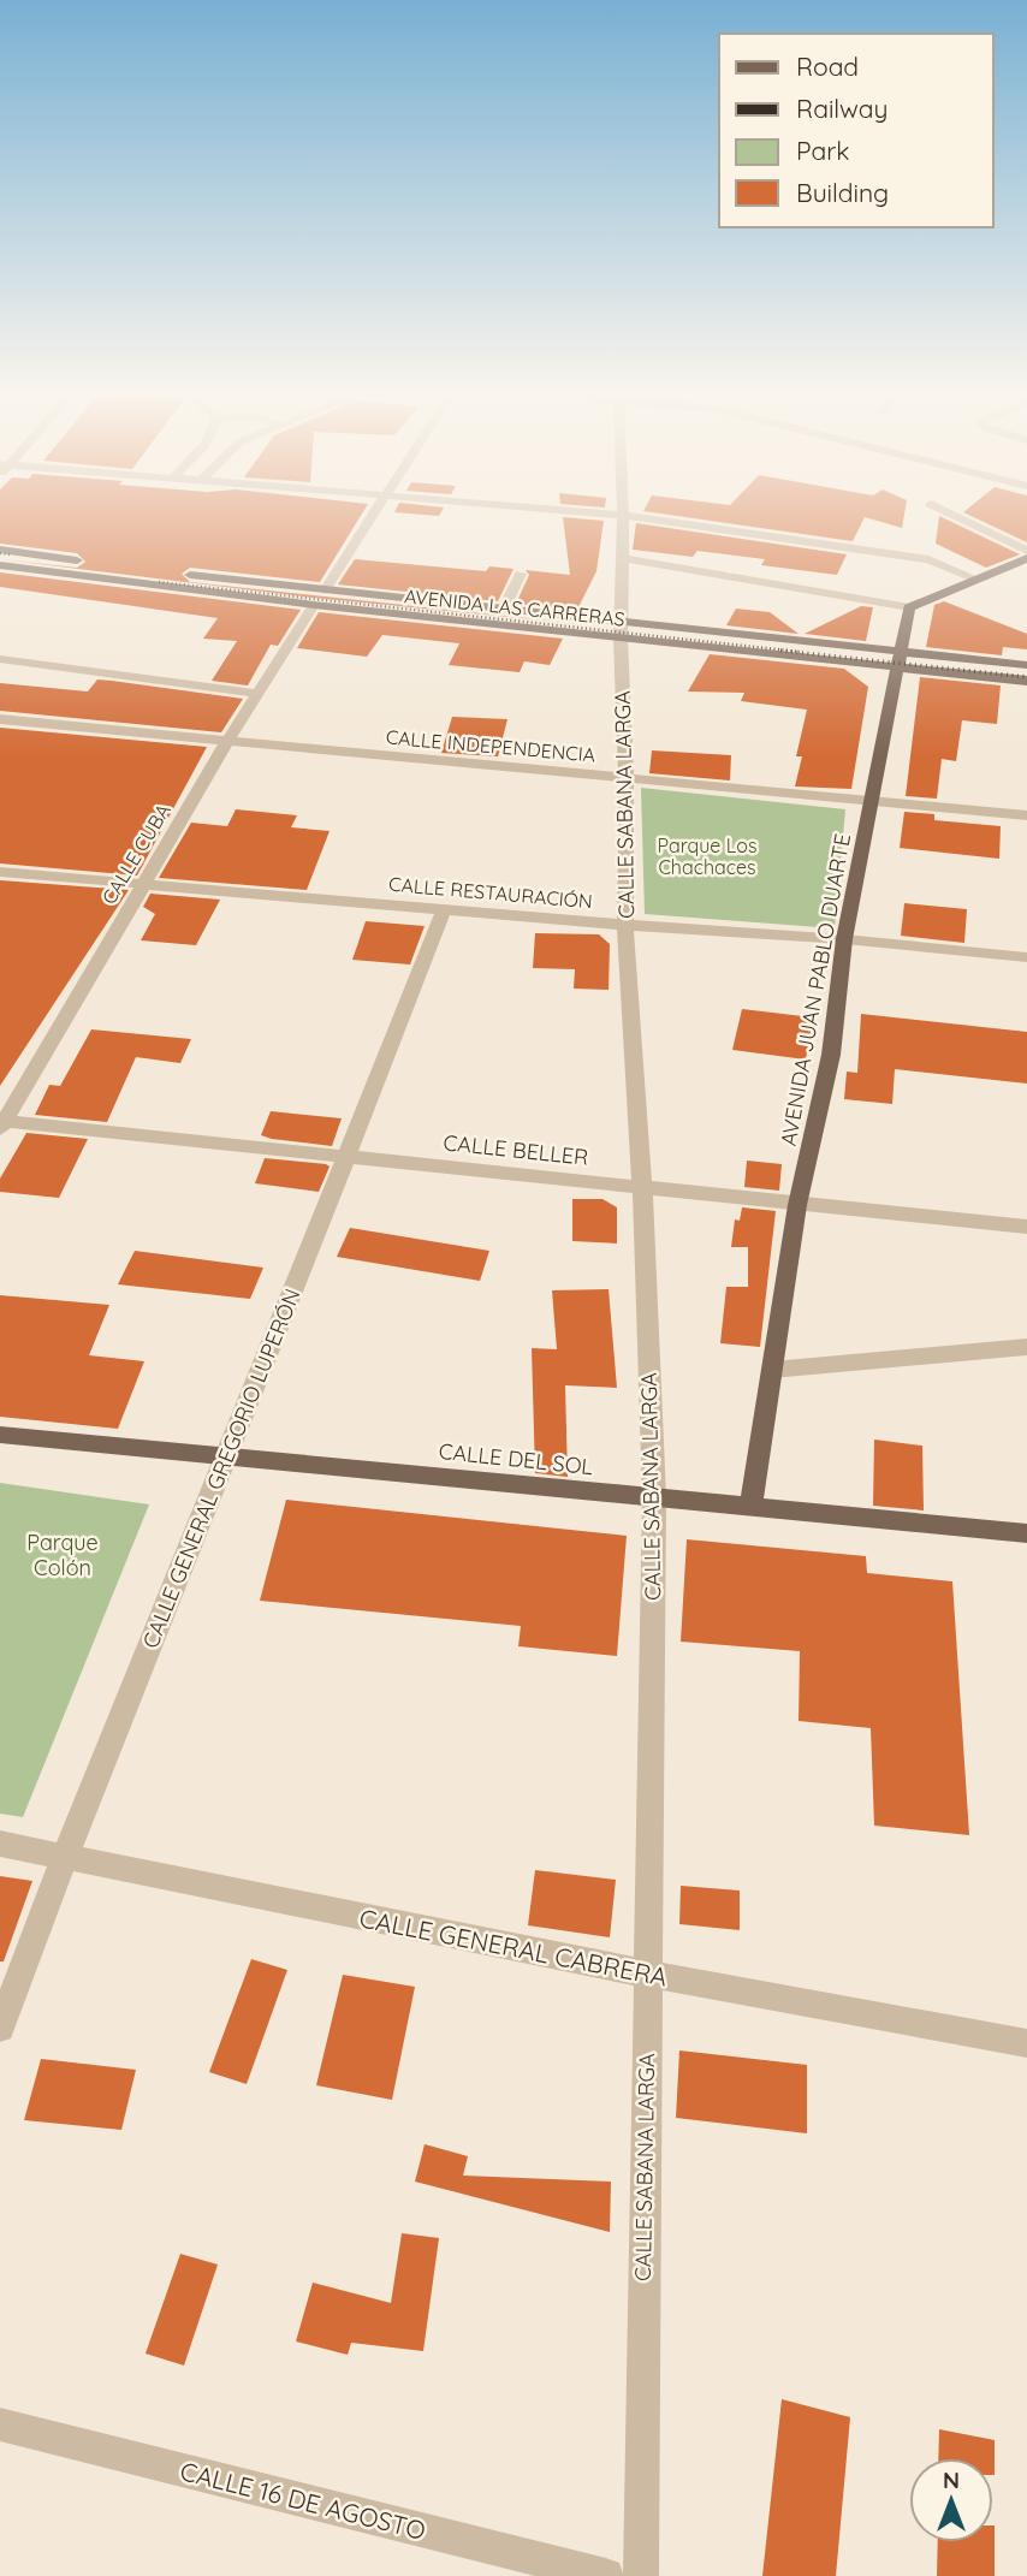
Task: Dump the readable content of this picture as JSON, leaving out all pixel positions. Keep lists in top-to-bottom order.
{
  "streets": {
    "main road": ["AVENIDA LAS CARRERAS", "AVENIDA JUAN PABLO DUARTE", "CALLE DEL SOL"],
    "street": [
      "CALLE INDEPENDENCIA",
      "CALLE SABANA LARGA",
      "CALLE CUBA",
      "CALLE RESTAURACIÓN",
      "CALLE BELLER",
      "CALLE GENERAL GREGORIO LUPERÓN",
      "CALLE GENERAL CABRERA",
      "CALLE 16 DE AGOSTO"
    ]
  },
  "crossings": [
    ["AVENIDA LAS CARRERAS", "CALLE SABANA LARGA"],
    ["AVENIDA LAS CARRERAS", "CALLE CUBA"],
    ["AVENIDA LAS CARRERAS", "AVENIDA JUAN PABLO DUARTE"],
    ["CALLE INDEPENDENCIA", "CALLE SABANA LARGA"],
    ["CALLE INDEPENDENCIA", "CALLE CUBA"],
    ["CALLE INDEPENDENCIA", "AVENIDA JUAN PABLO DUARTE"],
    ["CALLE SABANA LARGA", "CALLE RESTAURACIÓN"],
    ["CALLE SABANA LARGA", "CALLE BELLER"],
    ["CALLE SABANA LARGA", "CALLE DEL SOL"],
    ["CALLE SABANA LARGA", "CALLE GENERAL CABRERA"],
    ["CALLE CUBA", "CALLE RESTAURACIÓN"],
    ["CALLE CUBA", "CALLE BELLER"],
    ["CALLE RESTAURACIÓN", "AVENIDA JUAN PABLO DUARTE"],
    ["CALLE RESTAURACIÓN", "CALLE GENERAL GREGORIO LUPERÓN"],
    ["AVENIDA JUAN PABLO DUARTE", "CALLE BELLER"],
    ["AVENIDA JUAN PABLO DUARTE", "CALLE DEL SOL"],
    ["CALLE BELLER", "CALLE GENERAL GREGORIO LUPERÓN"],
    ["CALLE DEL SOL", "CALLE GENERAL GREGORIO LUPERÓN"],
    ["CALLE GENERAL GREGORIO LUPERÓN", "CALLE GENERAL CABRERA"]
  ],
  "parks": ["Parque Los Chachaces", "Parque Colón"],
  "legend": [
    "Road",
    "Railway",
    "Park",
    "Building"
  ],
  "north": "top"
}
